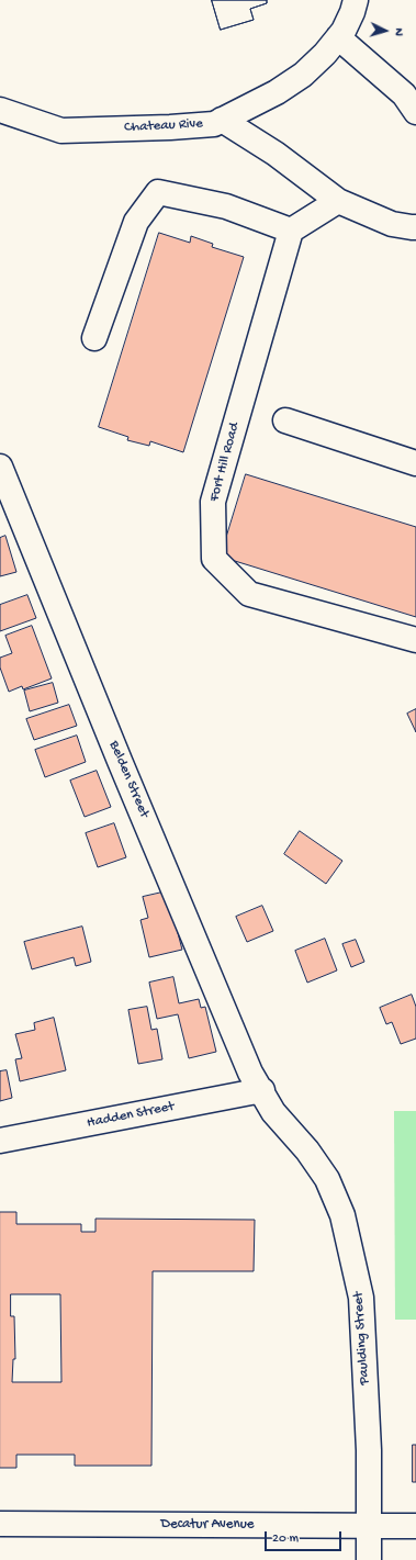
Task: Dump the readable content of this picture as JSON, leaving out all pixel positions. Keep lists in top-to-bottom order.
{
  "streets": {
    "street": [
      "Chateau Rive",
      "Fort Hill Road",
      "Belden Street",
      "Hadden Street",
      "Paulding Street",
      "Decatur Avenue"
    ]
  },
  "crossings": [
    ["Belden Street", "Hadden Street"],
    ["Belden Street", "Paulding Street"],
    ["Hadden Street", "Paulding Street"],
    ["Paulding Street", "Decatur Avenue"]
  ],
  "scale_bar": "20 m",
  "north": "right"
}
